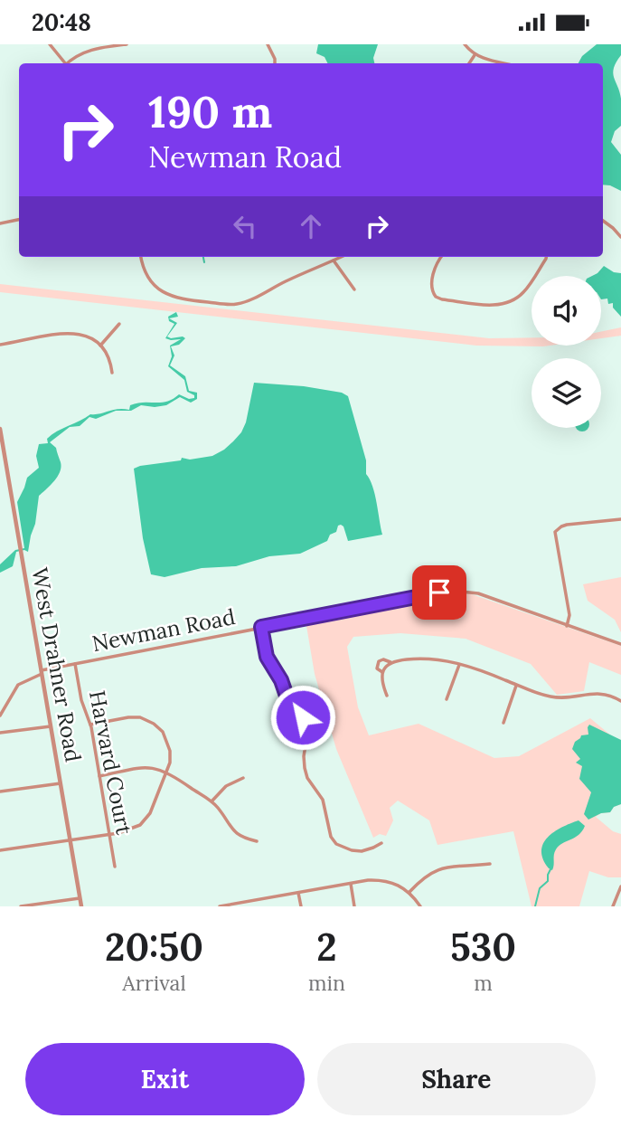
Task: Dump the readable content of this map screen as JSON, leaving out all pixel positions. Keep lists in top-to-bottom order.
{
  "streets": {
    "street": ["Newman Road", "West Drahner Road", "Harvard Court"]
  },
  "crossings": [
    ["Newman Road", "West Drahner Road"],
    ["Newman Road", "Harvard Court"]
  ],
  "page": {
    "status": "20:48",
    "turn": ["190 m", "Newman Road"],
    "eta": [
      "20:50",
      "Arrival",
      "2",
      "min",
      "530",
      "m"
    ],
    "buttons": ["Exit", "Share"]
  }
}
